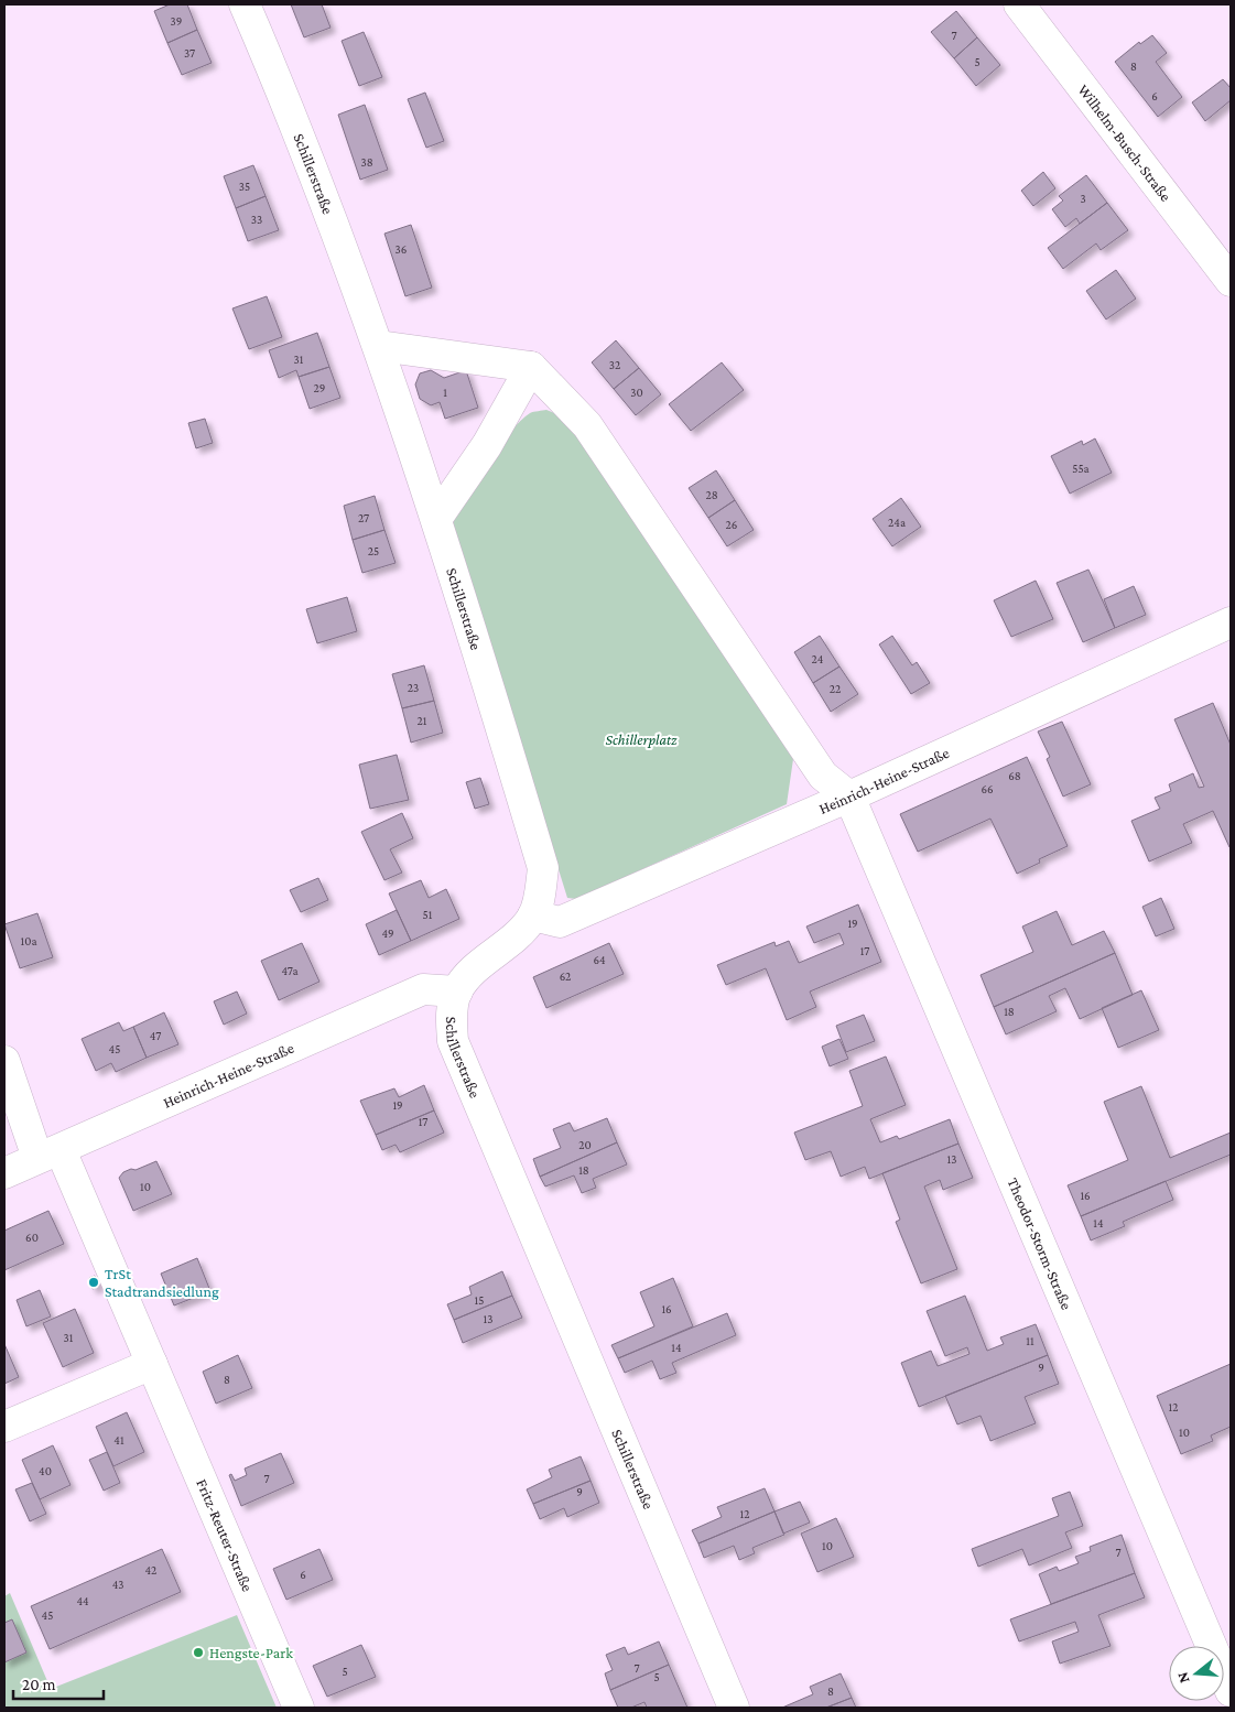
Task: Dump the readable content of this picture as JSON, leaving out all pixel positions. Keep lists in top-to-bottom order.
{
  "streets": {
    "street": [
      "Wilhelm-Busch-Straße",
      "Schillerstraße",
      "Heinrich-Heine-Straße",
      "Theodor-Storm-Straße",
      "Fritz-Reuter-Straße"
    ]
  },
  "crossings": [
    ["Schillerstraße", "Heinrich-Heine-Straße"],
    ["Heinrich-Heine-Straße", "Theodor-Storm-Straße"],
    ["Heinrich-Heine-Straße", "Fritz-Reuter-Straße"]
  ],
  "parks": ["Schillerplatz"],
  "places": ["TrSt Stadtrandsiedlung", "Hengste-Park"],
  "house_numbers": [
    "39",
    "7",
    "37",
    "5",
    "8",
    "6",
    "38",
    "35",
    "3",
    "33",
    "36",
    "31",
    "32",
    "29",
    "1",
    "30",
    "55a",
    "28",
    "27",
    "24a",
    "26",
    "25",
    "24",
    "23",
    "22",
    "21",
    "68",
    "66",
    "51",
    "19",
    "49",
    "10a",
    "17",
    "64",
    "47a",
    "62",
    "18",
    "47",
    "45",
    "19",
    "17",
    "20",
    "13",
    "18",
    "10",
    "16",
    "14",
    "60",
    "15",
    "16",
    "13",
    "31",
    "11",
    "14",
    "9",
    "8",
    "12",
    "10",
    "41",
    "40",
    "7",
    "9",
    "12",
    "10",
    "7",
    "42",
    "6",
    "43",
    "44",
    "45",
    "7",
    "5",
    "5",
    "8"
  ],
  "scale_bar": "20 m",
  "north": "left"
}
